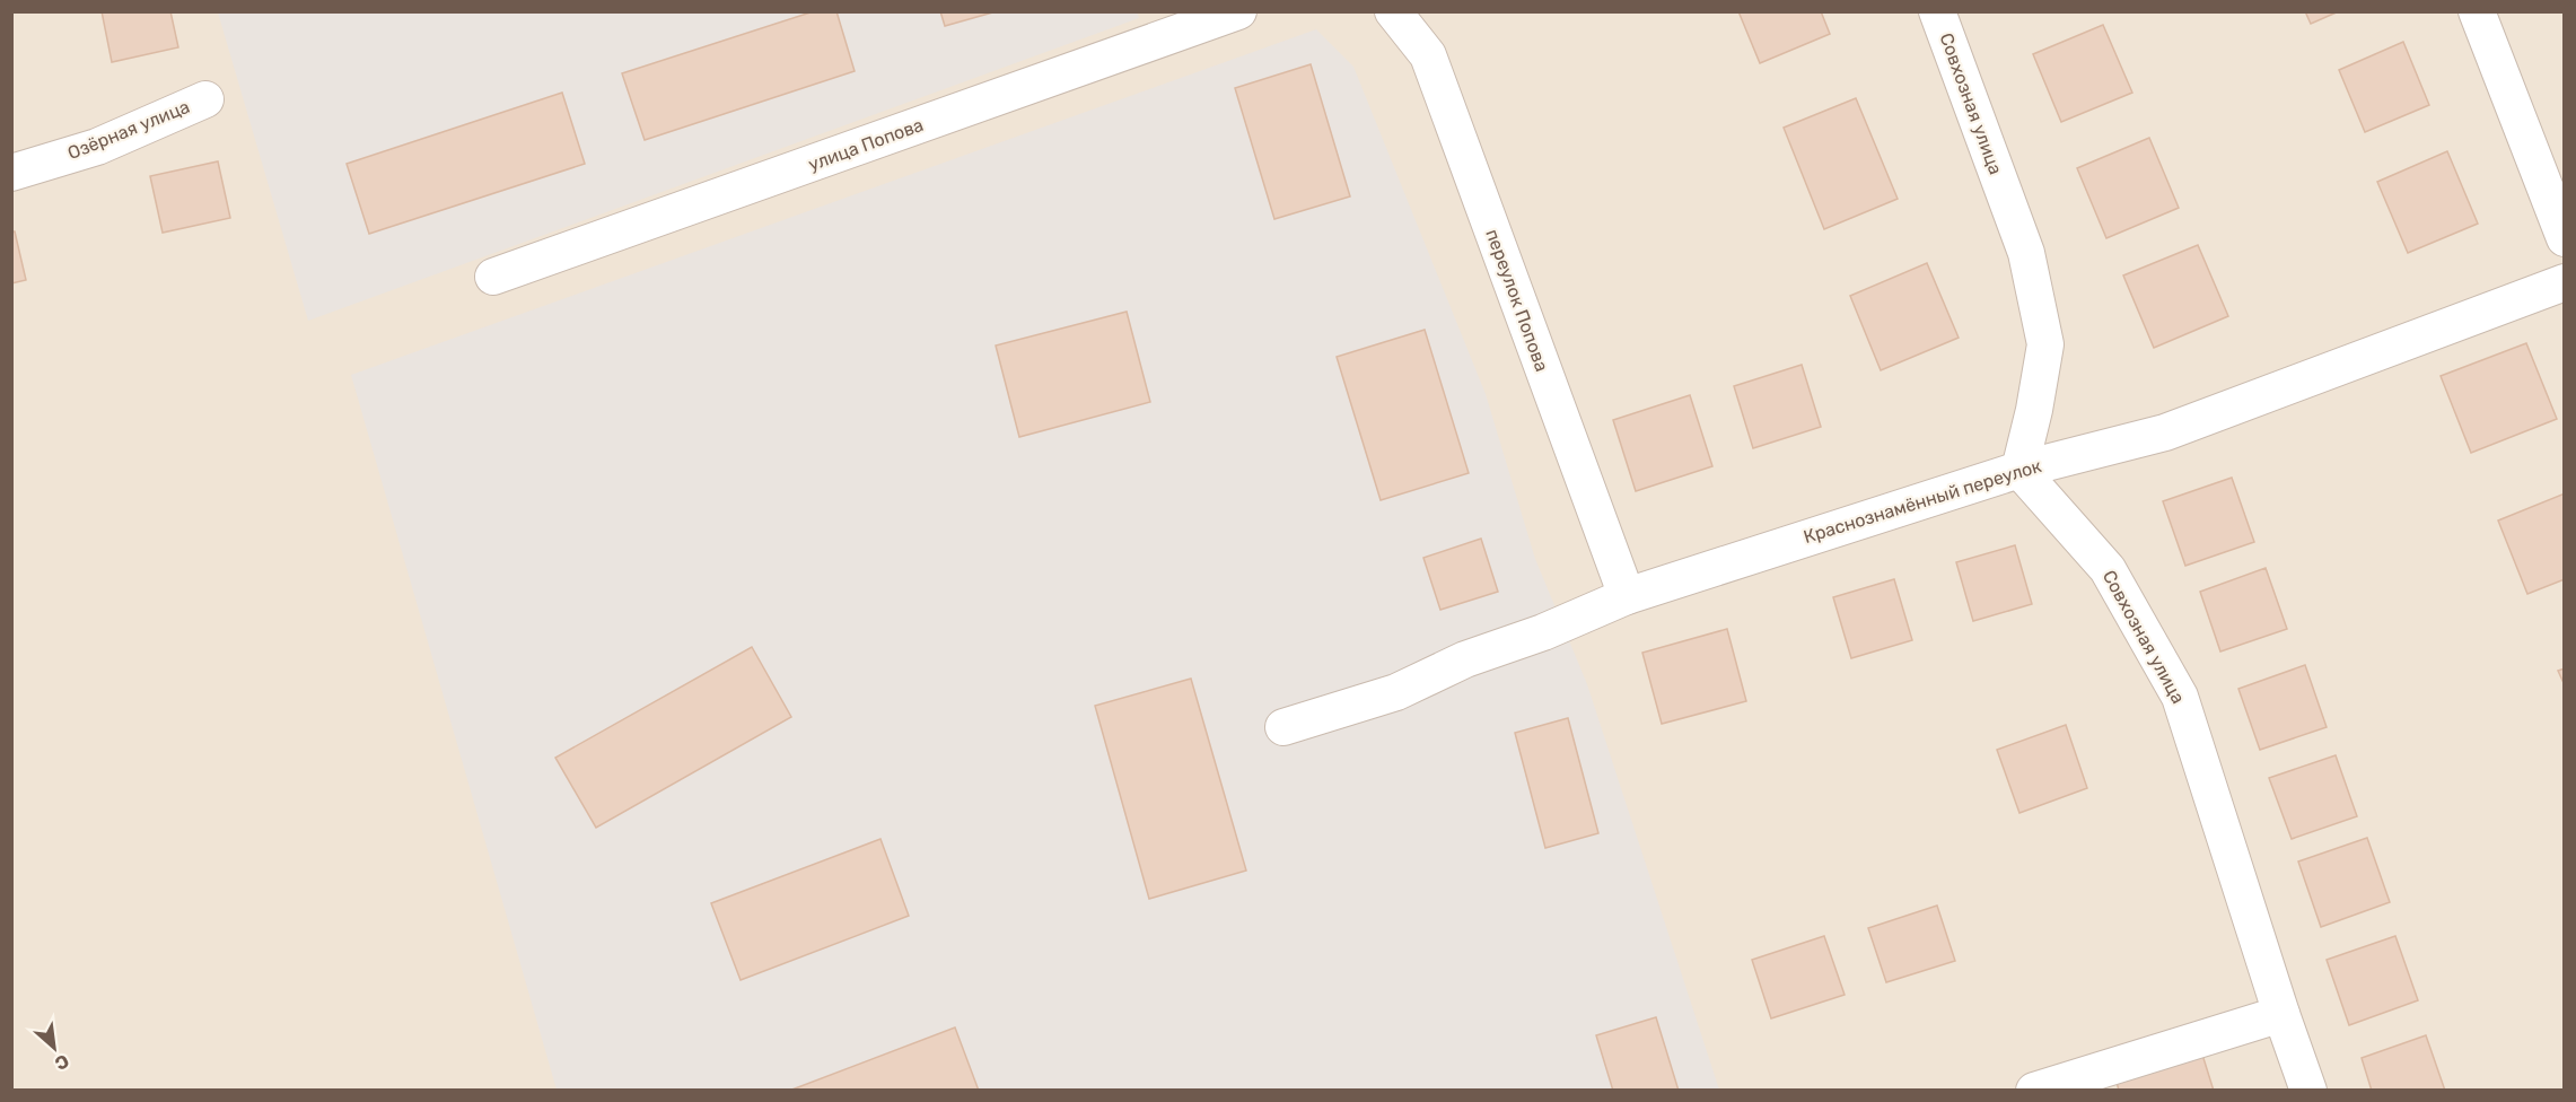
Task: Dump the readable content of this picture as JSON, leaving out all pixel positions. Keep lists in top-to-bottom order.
{
  "streets": {
    "street": [
      "Совхозная улица",
      "Озёрная улица",
      "улица Попова",
      "переулок Попова",
      "Краснознамённый переулок"
    ]
  },
  "crossings": [
    ["Совхозная улица", "Краснознамённый переулок"],
    ["переулок Попова", "Краснознамённый переулок"]
  ],
  "north": "bottom right"
}
